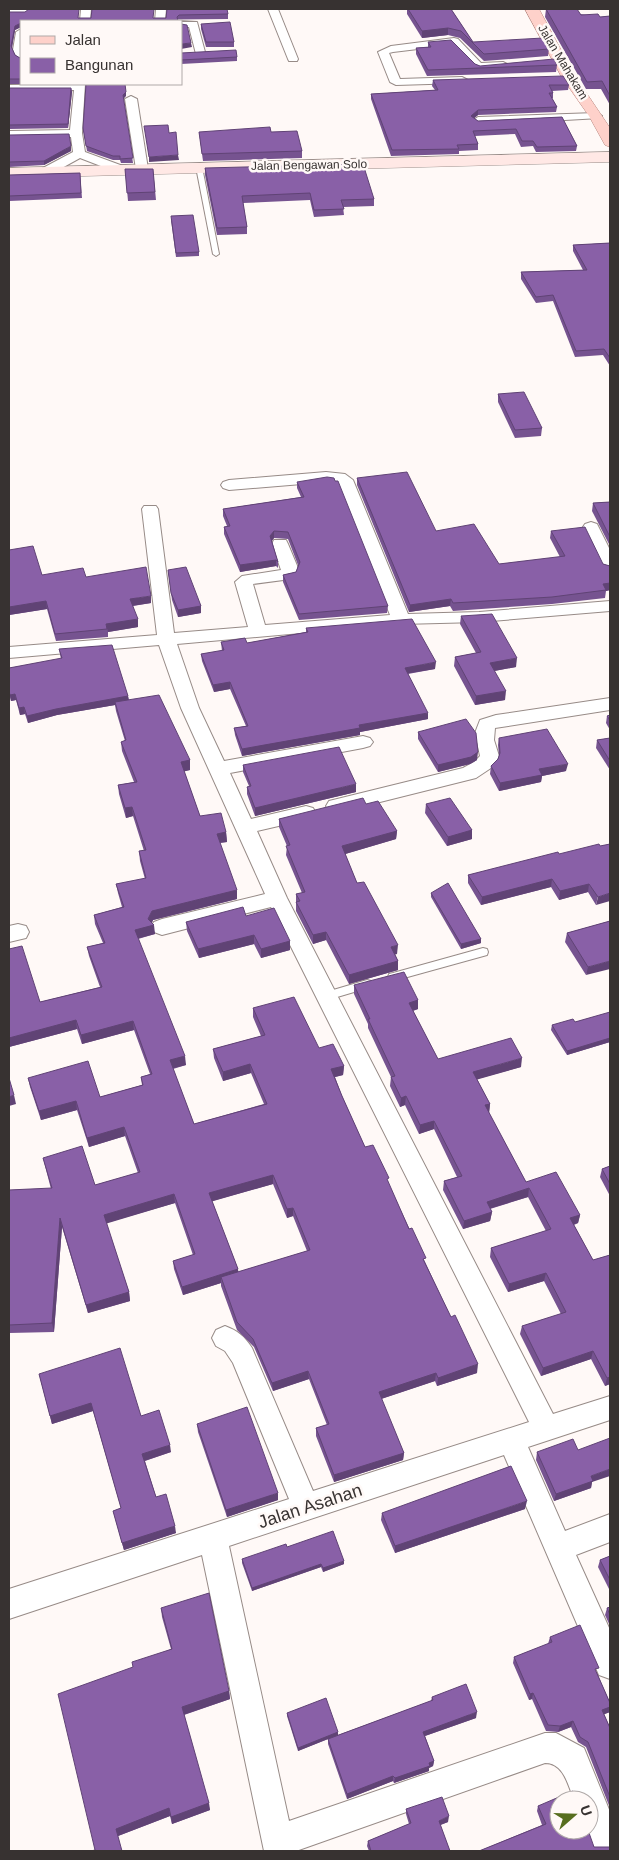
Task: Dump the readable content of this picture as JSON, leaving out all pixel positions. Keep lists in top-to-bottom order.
{
  "streets": {
    "main road": ["Jalan Mahakam", "Jalan Bengawan Solo"],
    "street": ["Jalan Asahan"]
  },
  "legend": ["Jalan", "Bangunan"],
  "north": "right"
}
